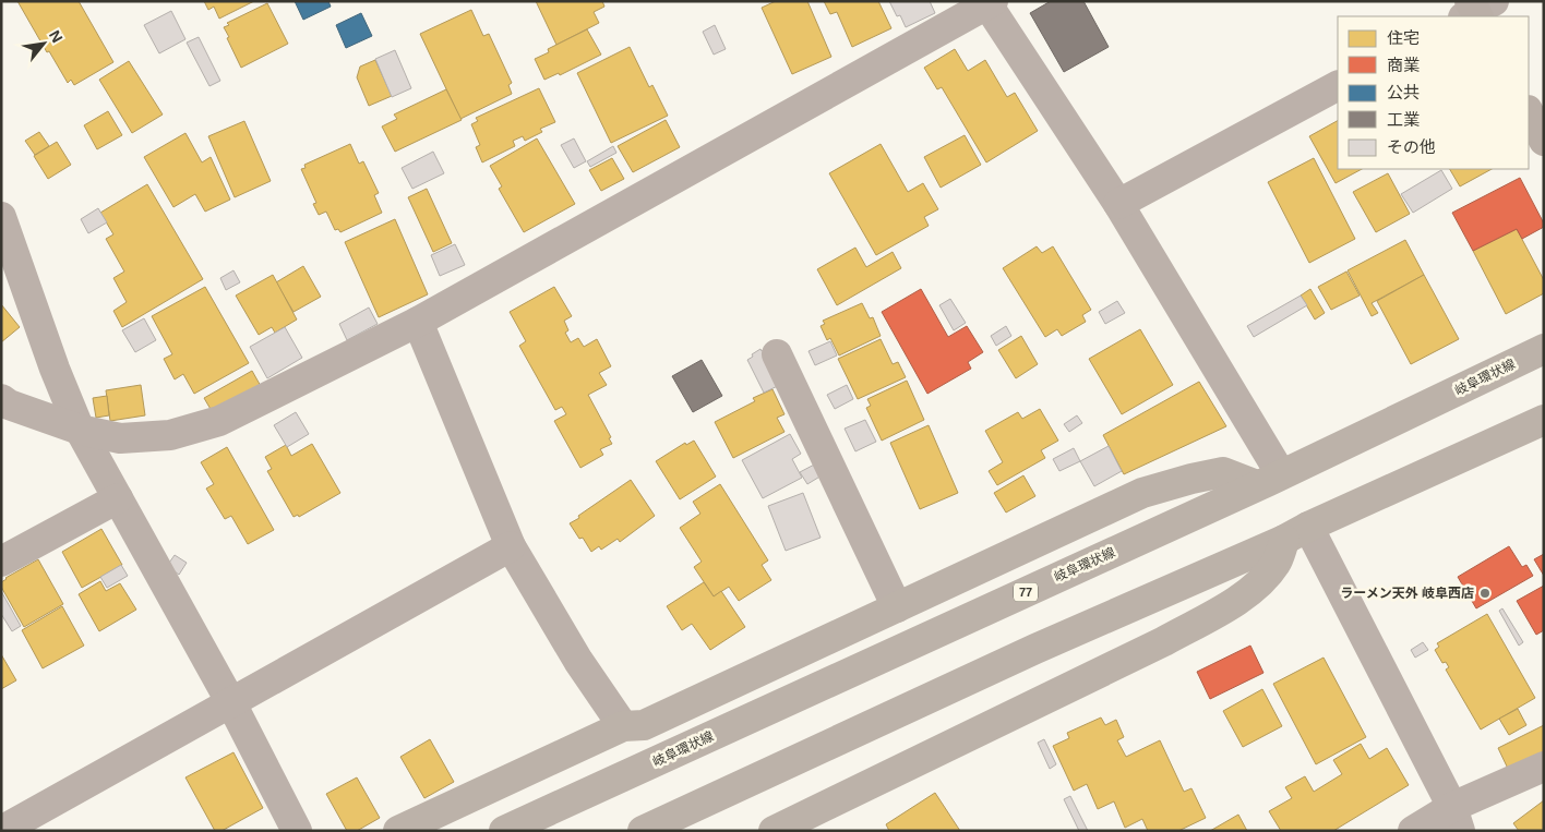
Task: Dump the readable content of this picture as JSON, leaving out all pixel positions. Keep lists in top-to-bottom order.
{
  "streets": {
    "main road": ["岐阜環状線", "77"]
  },
  "places": ["ラーメン天外 岐阜西店"],
  "legend": [
    "住宅",
    "商業",
    "公共",
    "工業",
    "その他"
  ],
  "north": "top right"
}
